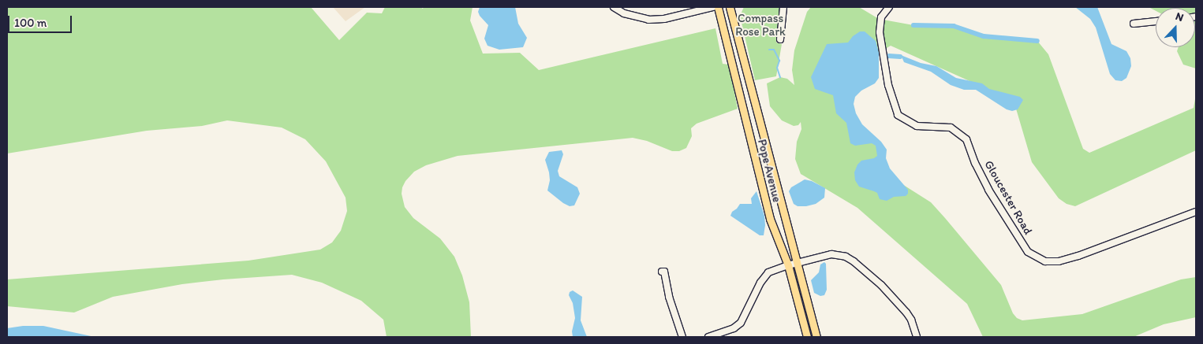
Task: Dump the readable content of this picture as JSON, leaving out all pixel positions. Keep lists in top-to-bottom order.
{
  "streets": {
    "main road": ["Pope Avenue"],
    "street": ["Gloucester Road"]
  },
  "parks": ["Compass Rose Park"],
  "scale_bar": "100 m",
  "north": "top"
}
